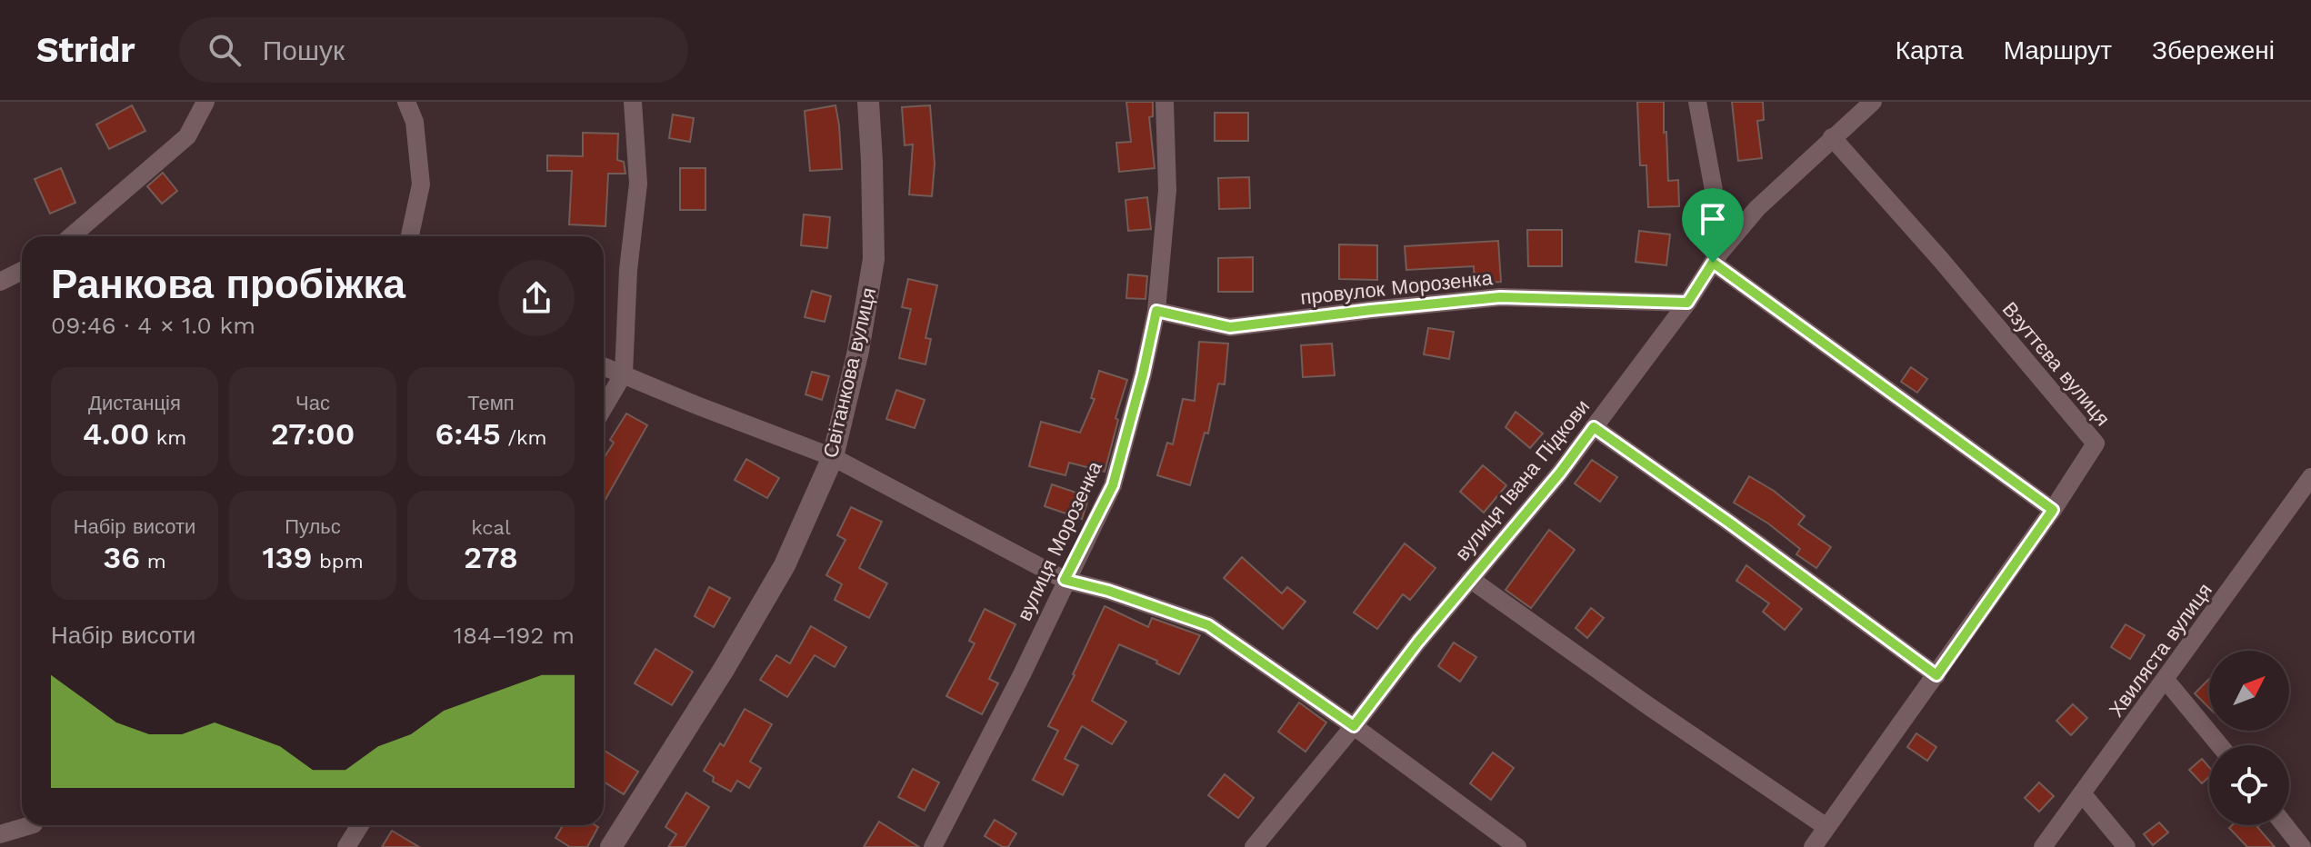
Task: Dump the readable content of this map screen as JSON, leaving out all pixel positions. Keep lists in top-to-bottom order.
{
  "streets": {
    "street": [
      "провулок Морозенка",
      "Взуттєва вулиця",
      "Світанкова вулиця",
      "вулиця Івана Підкови",
      "вулиця Морозенка",
      "Хвиляста вулиця"
    ]
  },
  "crossings": [
    ["провулок Морозенка", "вулиця Івана Підкови"],
    ["провулок Морозенка", "вулиця Морозенка"],
    ["Взуттєва вулиця", "вулиця Івана Підкови"]
  ],
  "north": "top right",
  "page": {
    "header": "Stridr",
    "search": "Пошук",
    "nav": ["Карта", "Маршрут", "Збережені"],
    "heading": ["Ранкова пробіжка", "09:46 · 4 × 1.0 km"],
    "stats": [
      ["Дистанція", "4.00 km"],
      ["Час", "27:00"],
      ["Темп", "6:45 /km"],
      ["Набір висоти", "36 m"],
      ["Пульс", "139 bpm"],
      ["kcal", "278"]
    ],
    "chart": ["Набір висоти", "184–192 m"]
  }
}
